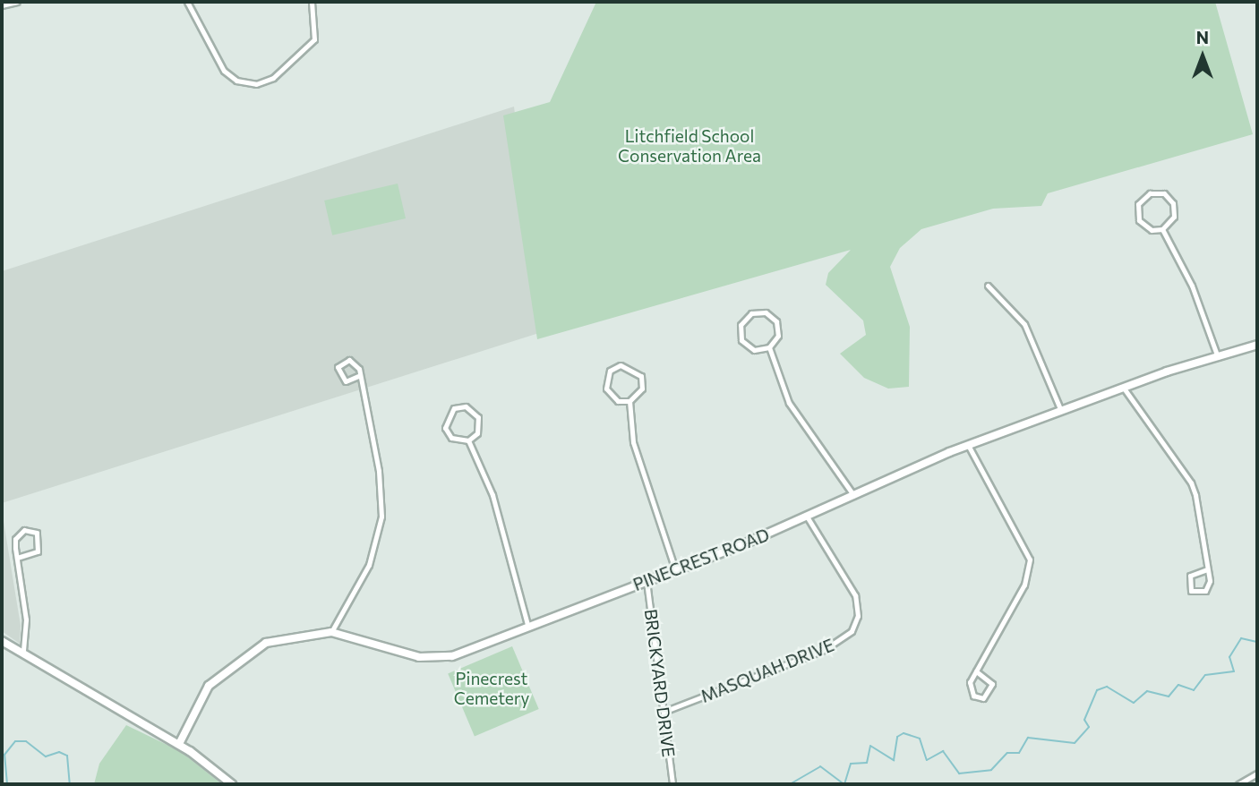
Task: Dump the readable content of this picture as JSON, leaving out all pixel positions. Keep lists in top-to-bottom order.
{
  "streets": {
    "street": ["PINECREST ROAD", "MASQUAH DRIVE", "BRICKYARD DRIVE"]
  },
  "crossings": [
    ["PINECREST ROAD", "MASQUAH DRIVE"],
    ["PINECREST ROAD", "BRICKYARD DRIVE"],
    ["MASQUAH DRIVE", "BRICKYARD DRIVE"]
  ],
  "parks": ["Litchfield School Conservation Area", "Pinecrest Cemetery"],
  "north": "top"
}
